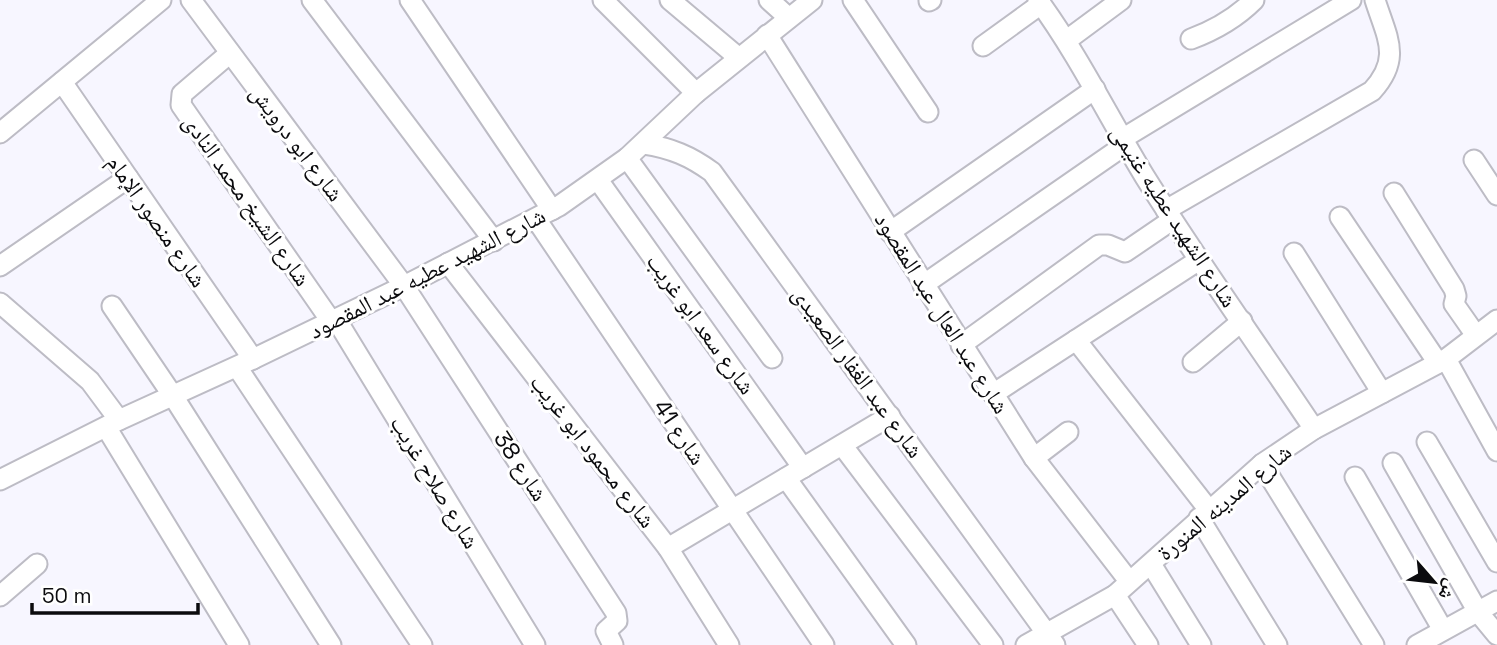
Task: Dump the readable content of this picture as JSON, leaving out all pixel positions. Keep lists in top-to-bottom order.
{
  "streets": {
    "street": [
      "شارع ابو درويش",
      "شارع الشيخ محمد النادى",
      "شارع الشهيد عطيه غنيمى",
      "شارع منصور الإمام",
      "شارع الشهيد عطيه عبد المقصود",
      "شارع عبد العال عبد المقصود",
      "شارع سعد ابو غريب",
      "شارع عبد الغفار الصعيدى",
      "شارع 41",
      "شارع محمود ابو غريب",
      "شارع 38",
      "شارع صلاح غريب",
      "شارع المدينه المنورة"
    ]
  },
  "crossings": [
    ["شارع ابو درويش", "شارع الشيخ محمد النادى"],
    ["شارع ابو درويش", "شارع الشهيد عطيه عبد المقصود"],
    ["شارع ابو درويش", "شارع 38"],
    ["شارع الشيخ محمد النادى", "شارع الشهيد عطيه عبد المقصود"],
    ["شارع الشيخ محمد النادى", "شارع صلاح غريب"],
    ["شارع الشهيد عطيه غنيمى", "شارع المدينه المنورة"],
    ["شارع منصور الإمام", "شارع الشهيد عطيه عبد المقصود"],
    ["شارع الشهيد عطيه عبد المقصود", "شارع عبد العال عبد المقصود"],
    ["شارع الشهيد عطيه عبد المقصود", "شارع سعد ابو غريب"],
    ["شارع الشهيد عطيه عبد المقصود", "شارع عبد الغفار الصعيدى"],
    ["شارع الشهيد عطيه عبد المقصود", "شارع 41"],
    ["شارع الشهيد عطيه عبد المقصود", "شارع محمود ابو غريب"],
    ["شارع الشهيد عطيه عبد المقصود", "شارع 38"],
    ["شارع الشهيد عطيه عبد المقصود", "شارع صلاح غريب"],
    ["شارع عبد العال عبد المقصود", "شارع المدينه المنورة"],
    ["شارع عبد الغفار الصعيدى", "شارع المدينه المنورة"]
  ],
  "scale_bar": "50 m",
  "north": "bottom right"
}
